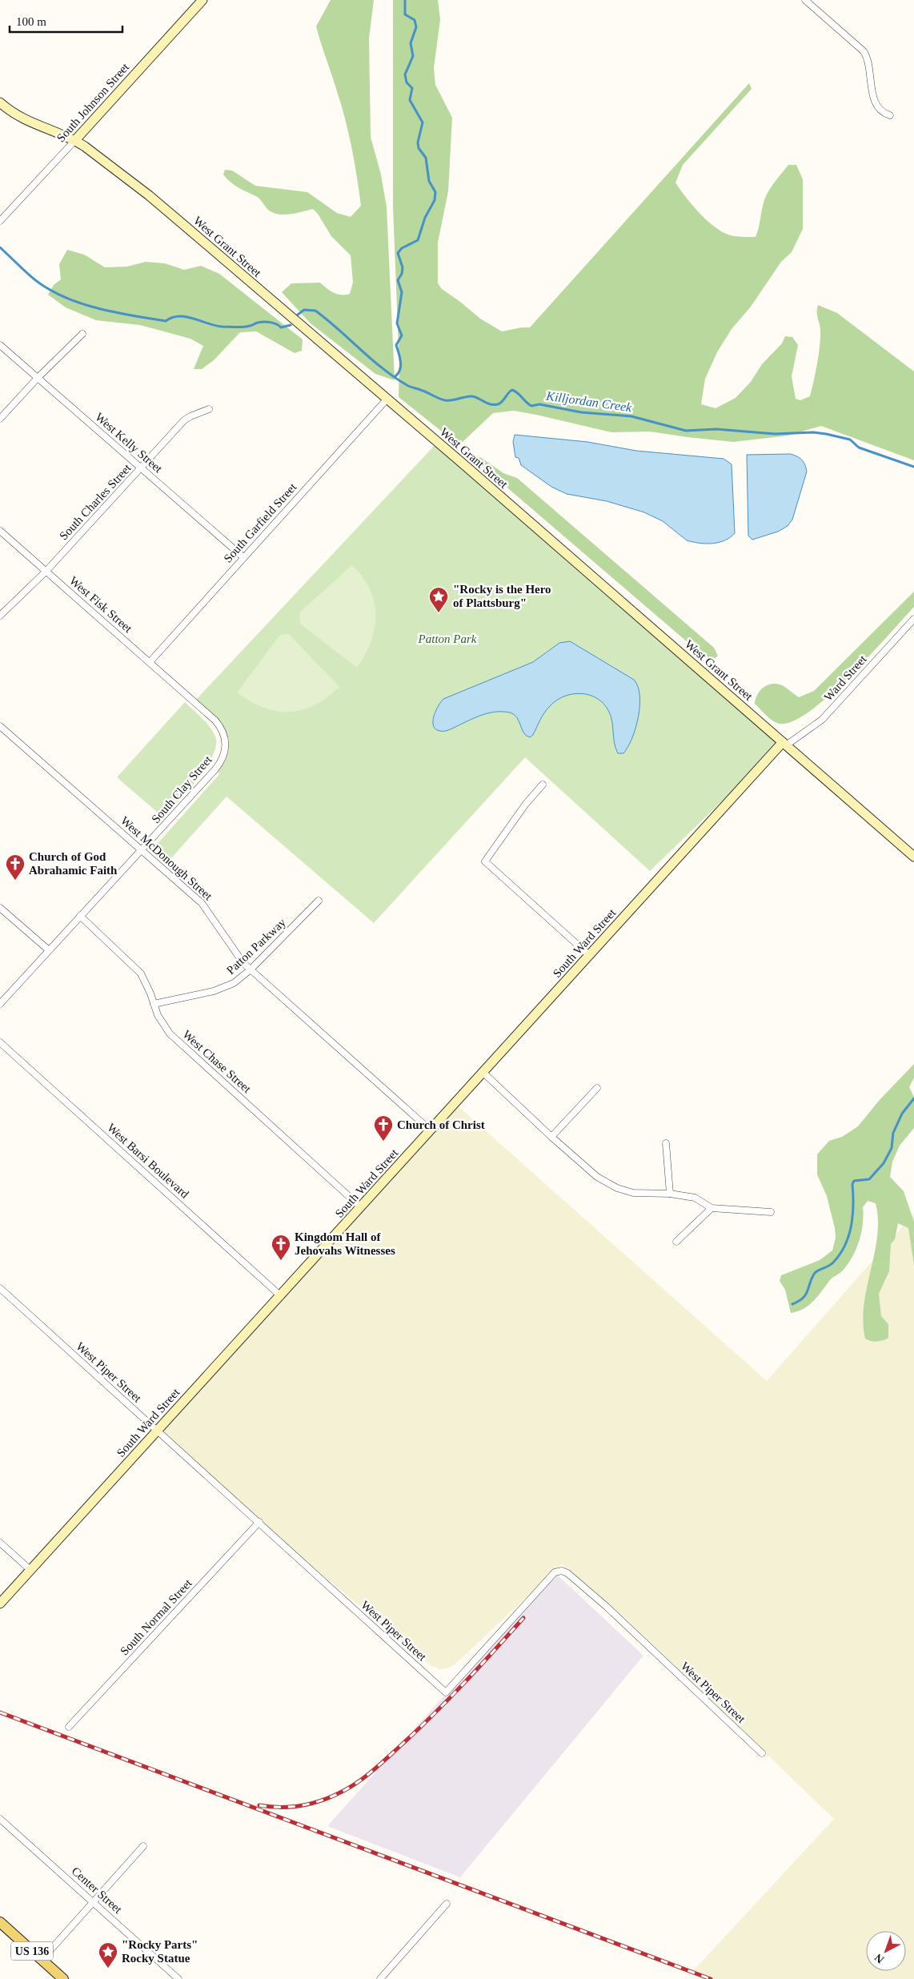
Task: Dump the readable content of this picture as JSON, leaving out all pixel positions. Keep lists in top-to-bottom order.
{
  "streets": {
    "main road": ["US 136"],
    "street": [
      "South Johnson Street",
      "West Grant Street",
      "West Kelly Street",
      "South Charles Street",
      "South Garfield Street",
      "West Fisk Street",
      "Ward Street",
      "South Clay Street",
      "West McDonough Street",
      "South Ward Street",
      "Patton Parkway",
      "West Chase Street",
      "West Barsi Boulevard",
      "West Piper Street",
      "South Normal Street",
      "Center Street"
    ]
  },
  "crossings": [
    ["South Johnson Street", "West Grant Street"],
    ["West Grant Street", "South Garfield Street"],
    ["West Grant Street", "Ward Street"],
    ["West Grant Street", "South Ward Street"],
    ["West Kelly Street", "South Charles Street"],
    ["West Kelly Street", "South Garfield Street"],
    ["South Charles Street", "West Fisk Street"],
    ["South Garfield Street", "West Fisk Street"],
    ["West Fisk Street", "South Clay Street"],
    ["Ward Street", "South Ward Street"],
    ["South Clay Street", "West McDonough Street"],
    ["South Clay Street", "West Chase Street"],
    ["West McDonough Street", "South Ward Street"],
    ["West McDonough Street", "Patton Parkway"],
    ["South Ward Street", "West Chase Street"],
    ["South Ward Street", "West Barsi Boulevard"],
    ["South Ward Street", "West Piper Street"],
    ["Patton Parkway", "West Chase Street"],
    ["West Piper Street", "South Normal Street"]
  ],
  "water": ["Killjordan Creek"],
  "parks": ["Patton Park"],
  "places": {
    "place": ["\"Rocky is the Hero of Plattsburg\"", "\"Rocky Parts\" Rocky Statue"],
    "church": ["Church of God Abrahamic Faith", "Church of Christ", "Kingdom Hall of Jehovahs Witnesses"]
  },
  "scale_bar": "100 m",
  "north": "bottom left"
}
